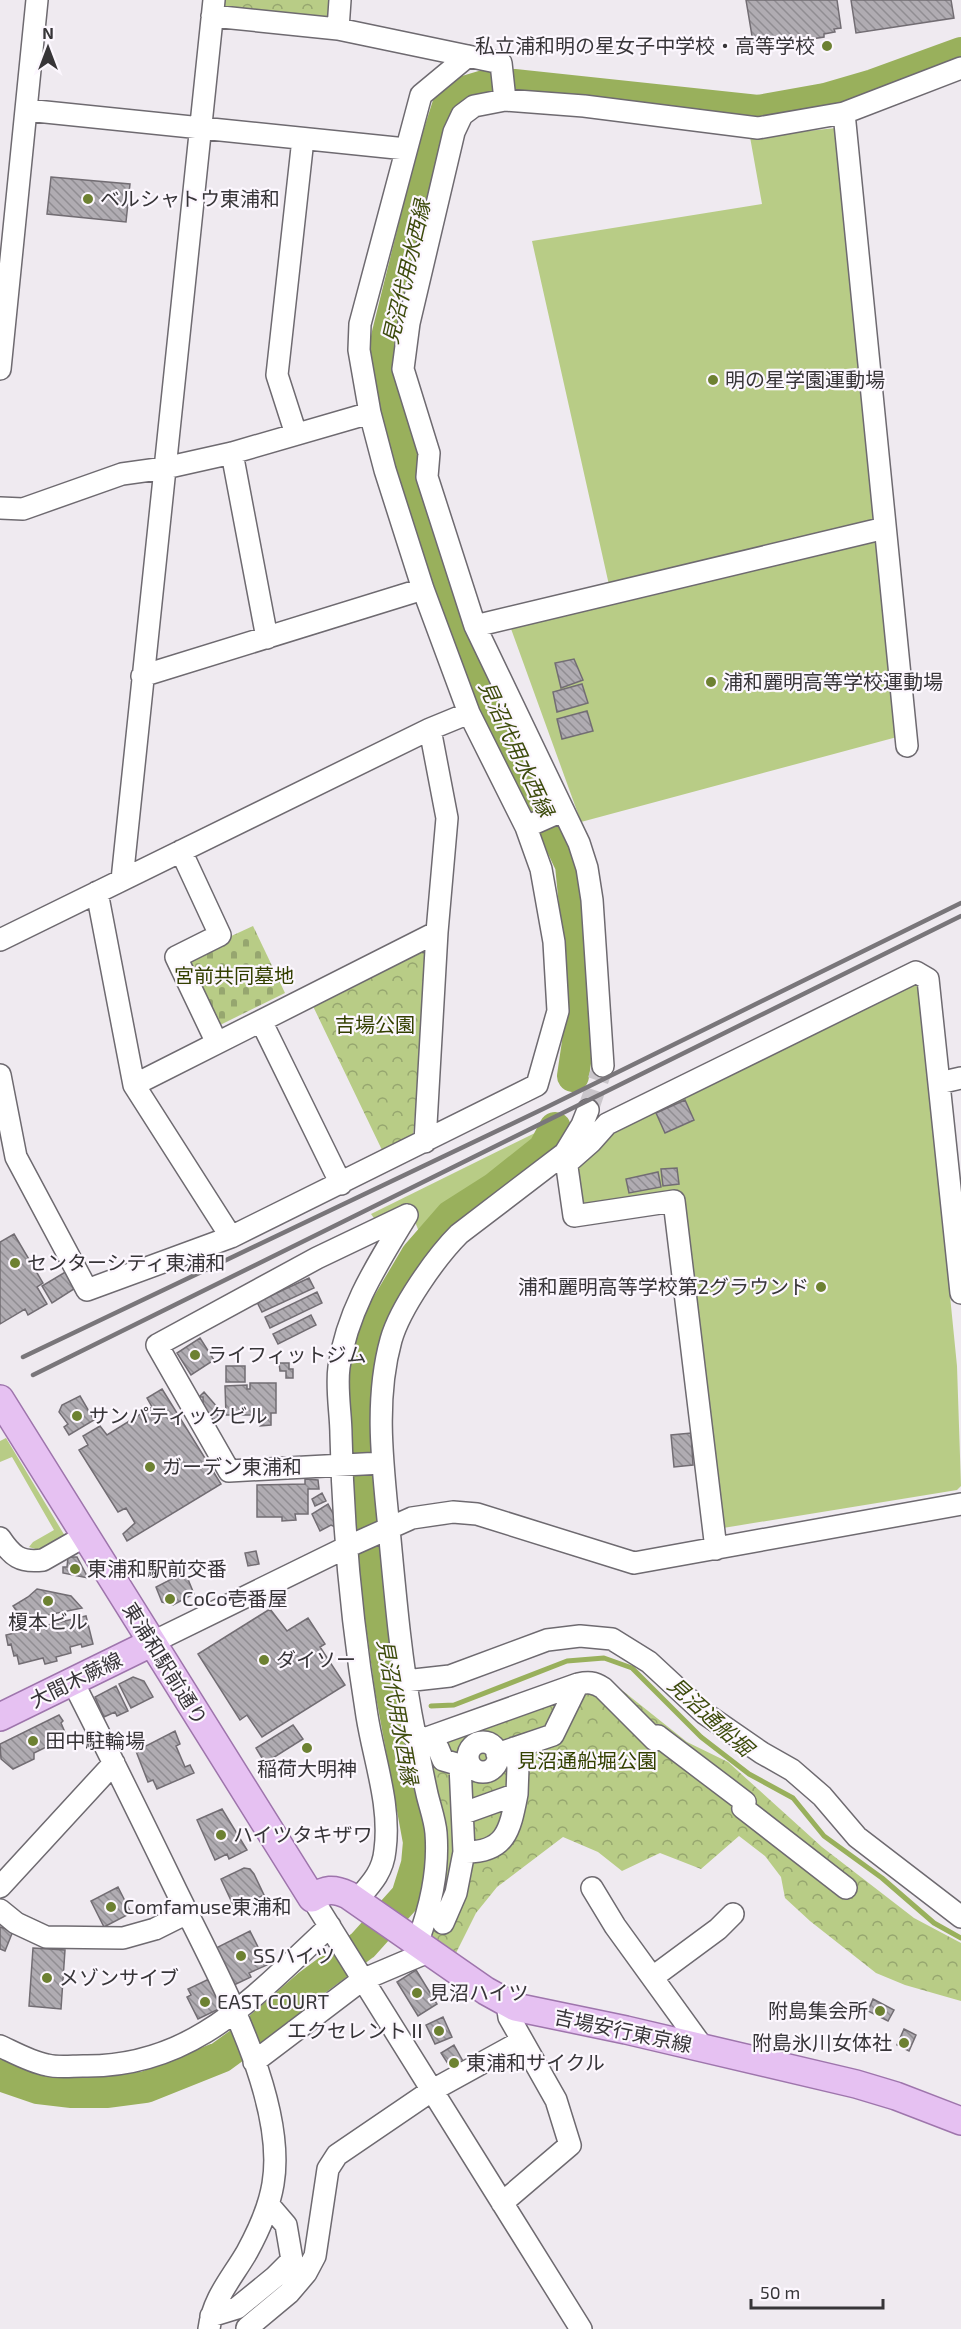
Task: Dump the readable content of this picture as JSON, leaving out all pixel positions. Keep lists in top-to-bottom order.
{
  "streets": {
    "main road": ["東浦和駅前通り", "大間木蕨線", "吉場安行東京線"]
  },
  "crossings": [
    ["東浦和駅前通り", "大間木蕨線"],
    ["東浦和駅前通り", "吉場安行東京線"]
  ],
  "water": ["見沼代用水西縁", "見沼通船堀"],
  "parks": ["宮前共同墓地", "吉場公園", "見沼通船堀公園"],
  "places": [
    "私立浦和明の星女子中学校・高等学校",
    "ベルシャトウ東浦和",
    "明の星学園運動場",
    "浦和麗明高等学校運動場",
    "センターシティ東浦和",
    "浦和麗明高等学校第2グラウンド",
    "ライフィットジム",
    "サンパティックビル",
    "ガーデン東浦和",
    "東浦和駅前交番",
    "CoCo壱番屋",
    "榎本ビル",
    "ダイソー",
    "田中駐輪場",
    "稲荷大明神",
    "ハイツタキザワ",
    "Comfamuse東浦和",
    "SSハイツ",
    "メゾンサイブ",
    "見沼ハイツ",
    "EAST COURT",
    "附島集会所",
    "エクセレントⅡ",
    "附島氷川女体社",
    "東浦和サイクル"
  ],
  "scale_bar": "50 m",
  "north": "top"
}
